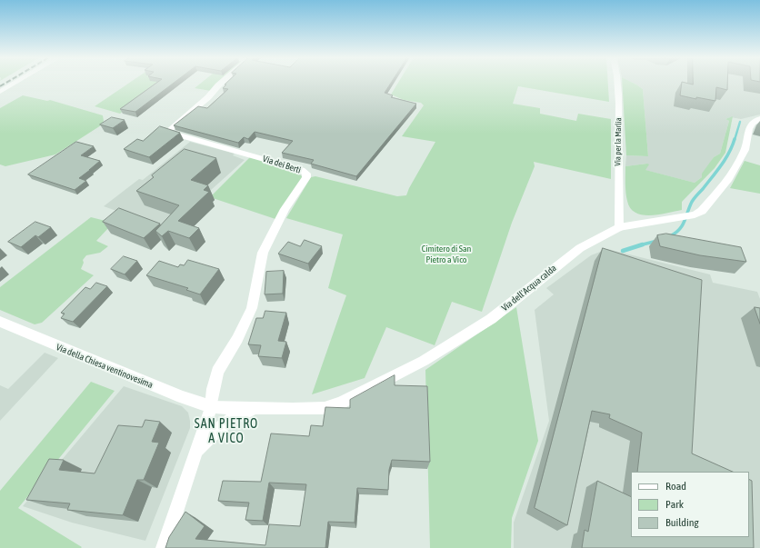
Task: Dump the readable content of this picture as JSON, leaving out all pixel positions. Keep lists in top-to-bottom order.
{
  "streets": {
    "street": [
      "Via per la Marlia",
      "Via dei Berti",
      "Via dell'Acqua calda",
      "Via della Chiesa ventinovesima"
    ]
  },
  "crossings": [
    ["Via per la Marlia", "Via dell'Acqua calda"],
    ["Via dei Berti", "Via dell'Acqua calda"],
    ["Via dei Berti", "Via della Chiesa ventinovesima"],
    ["Via dell'Acqua calda", "Via della Chiesa ventinovesima"]
  ],
  "districts": ["SAN PIETRO A VICO"],
  "parks": ["Cimitero di San Pietro a Vico"],
  "legend": ["Road", "Park", "Building"]
}
